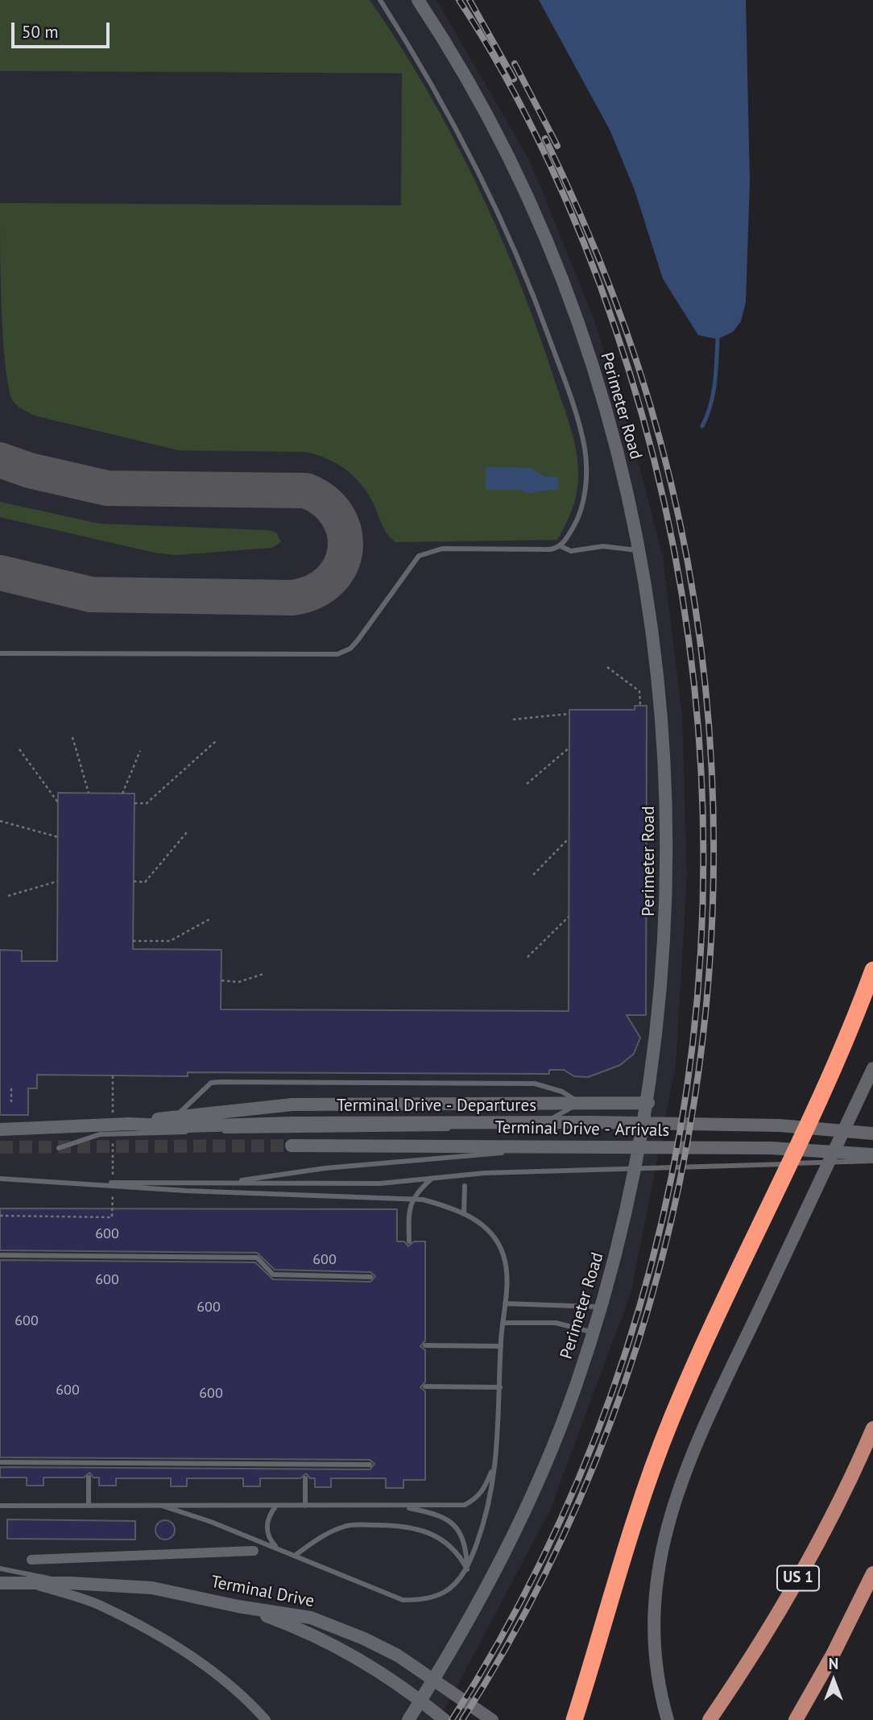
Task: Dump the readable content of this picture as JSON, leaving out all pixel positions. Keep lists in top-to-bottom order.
{
  "streets": {
    "main road": ["US 1"],
    "street": [
      "Perimeter Road",
      "Terminal Drive - Departures",
      "Terminal Drive - Arrivals",
      "Terminal Drive"
    ]
  },
  "house_numbers": [
    "600",
    "600",
    "600",
    "600",
    "600",
    "600",
    "600"
  ],
  "scale_bar": "50 m",
  "north": "top"
}
